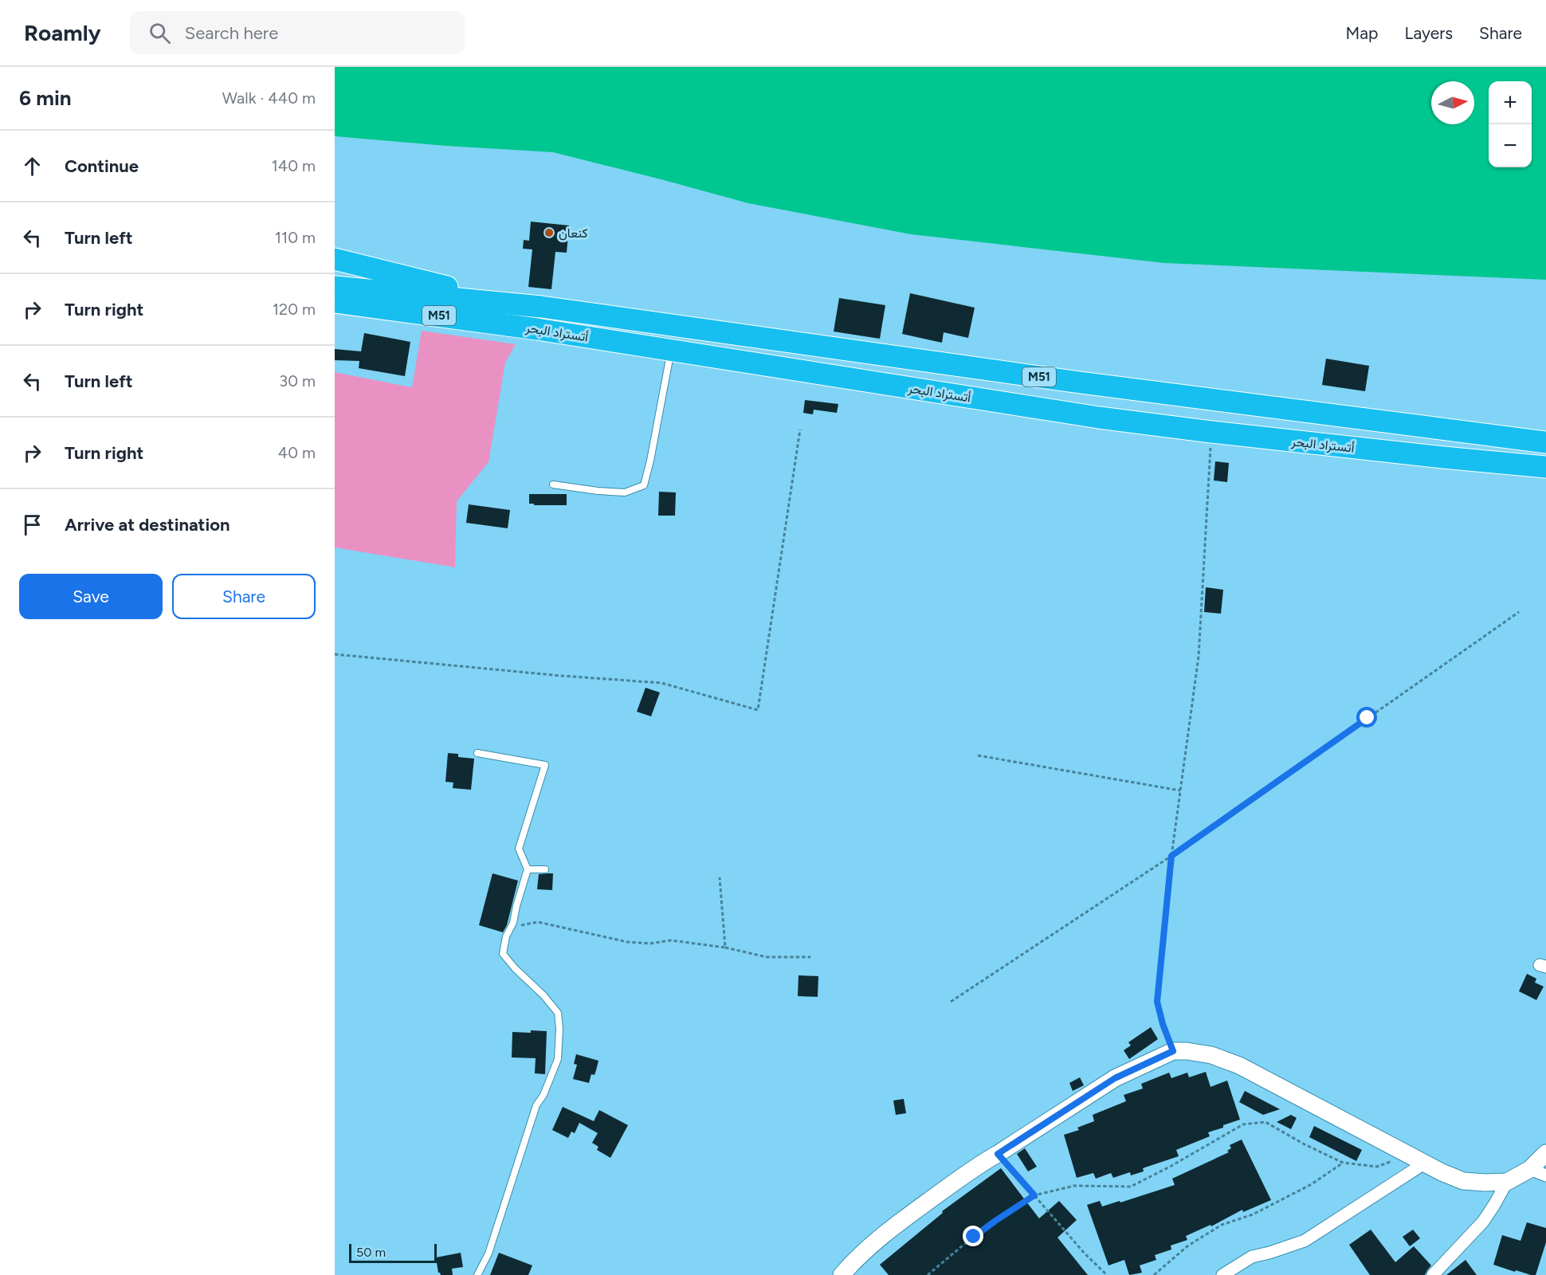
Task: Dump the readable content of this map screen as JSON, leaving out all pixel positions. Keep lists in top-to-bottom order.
{
  "streets": {
    "highway": ["M51", "أتستراد البحر"]
  },
  "crossings": [
    ["M51", "أتستراد البحر"]
  ],
  "places": ["كنعان"],
  "scale_bar": "50 m",
  "north": "right",
  "page": {
    "header": "Roamly",
    "search": "Search here",
    "nav": ["Map", "Layers", "Share"],
    "heading": ["6 min", "Walk · 440 m"],
    "map_buttons": ["+", "−"],
    "list": [
      ["Continue", "140 m"],
      ["Turn left", "110 m"],
      ["Turn right", "120 m"],
      ["Turn left", "30 m"],
      ["Turn right", "40 m"],
      "Arrive at destination"
    ],
    "buttons": ["Save", "Share"],
    "scale": "50 m"
  }
}
